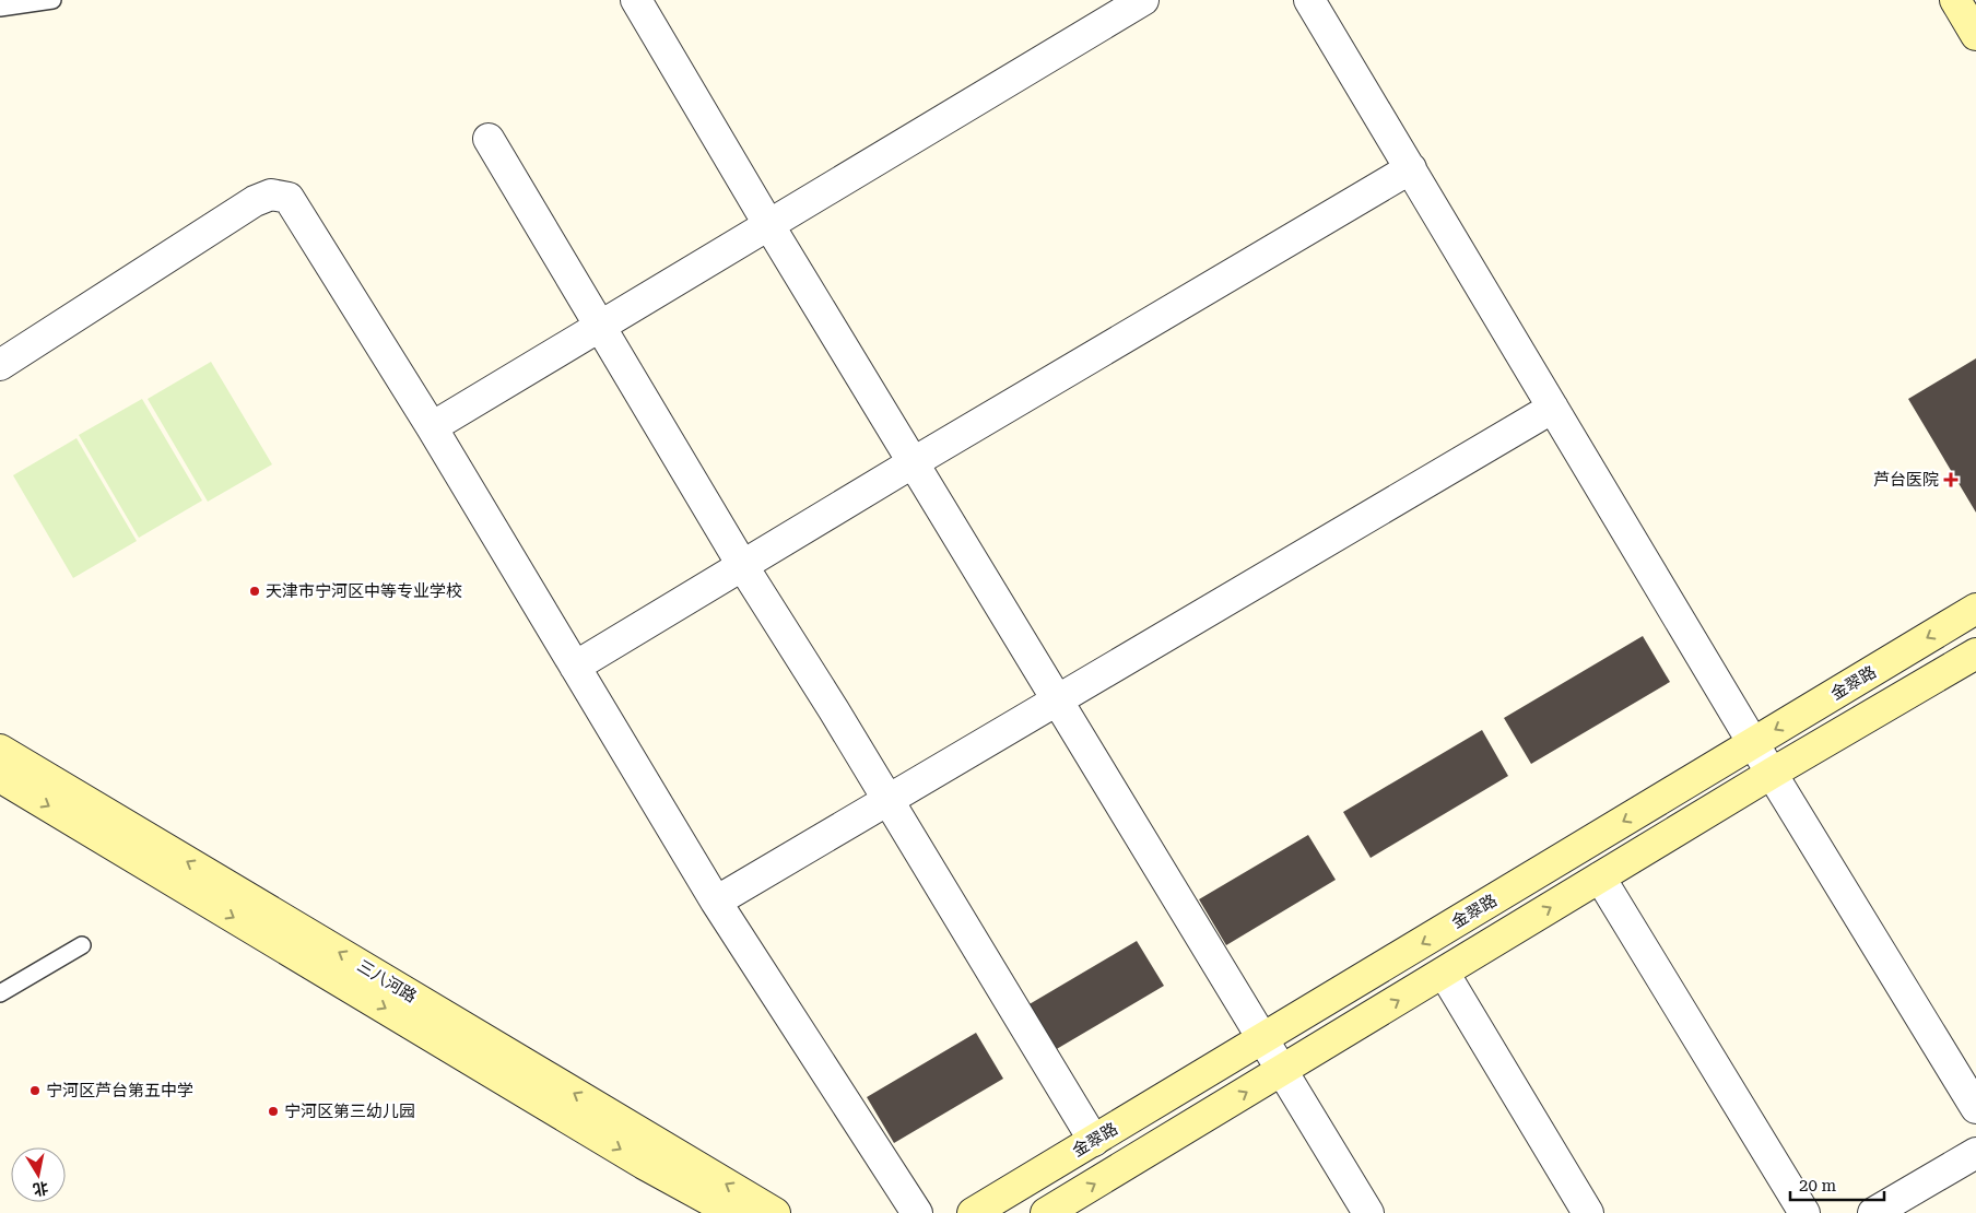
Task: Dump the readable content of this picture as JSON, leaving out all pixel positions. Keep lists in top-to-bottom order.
{
  "streets": {
    "main road": ["金翠路", "三八河路"]
  },
  "places": {
    "health": ["芦台医院"],
    "other": ["天津市宁河区中等专业学校", "宁河区芦台第五中学", "宁河区第三幼儿园"]
  },
  "scale_bar": "20 m",
  "north": "bottom"
}
